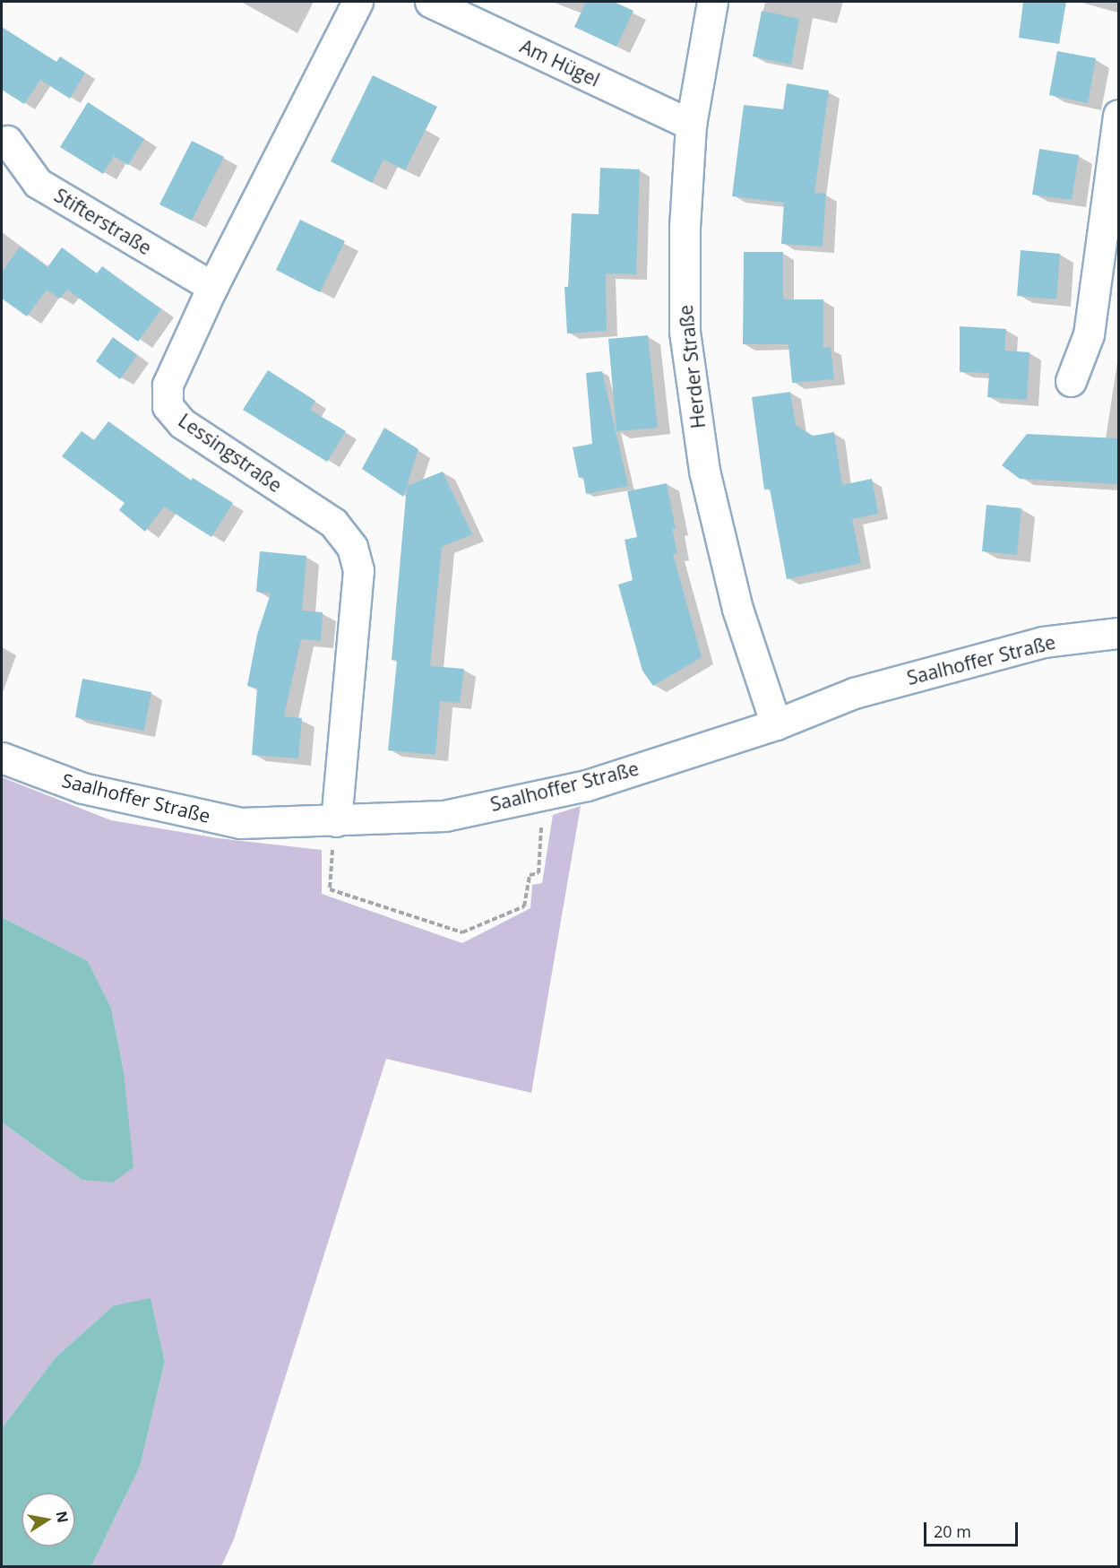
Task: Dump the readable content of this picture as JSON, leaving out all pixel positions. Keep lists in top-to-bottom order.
{
  "streets": {
    "street": [
      "Am Hügel",
      "Stifterstraße",
      "Herder Straße",
      "Lessingstraße",
      "Saalhoffer Straße"
    ]
  },
  "crossings": [
    ["Am Hügel", "Herder Straße"],
    ["Stifterstraße", "Lessingstraße"],
    ["Herder Straße", "Saalhoffer Straße"],
    ["Lessingstraße", "Saalhoffer Straße"]
  ],
  "scale_bar": "20 m",
  "north": "right"
}
